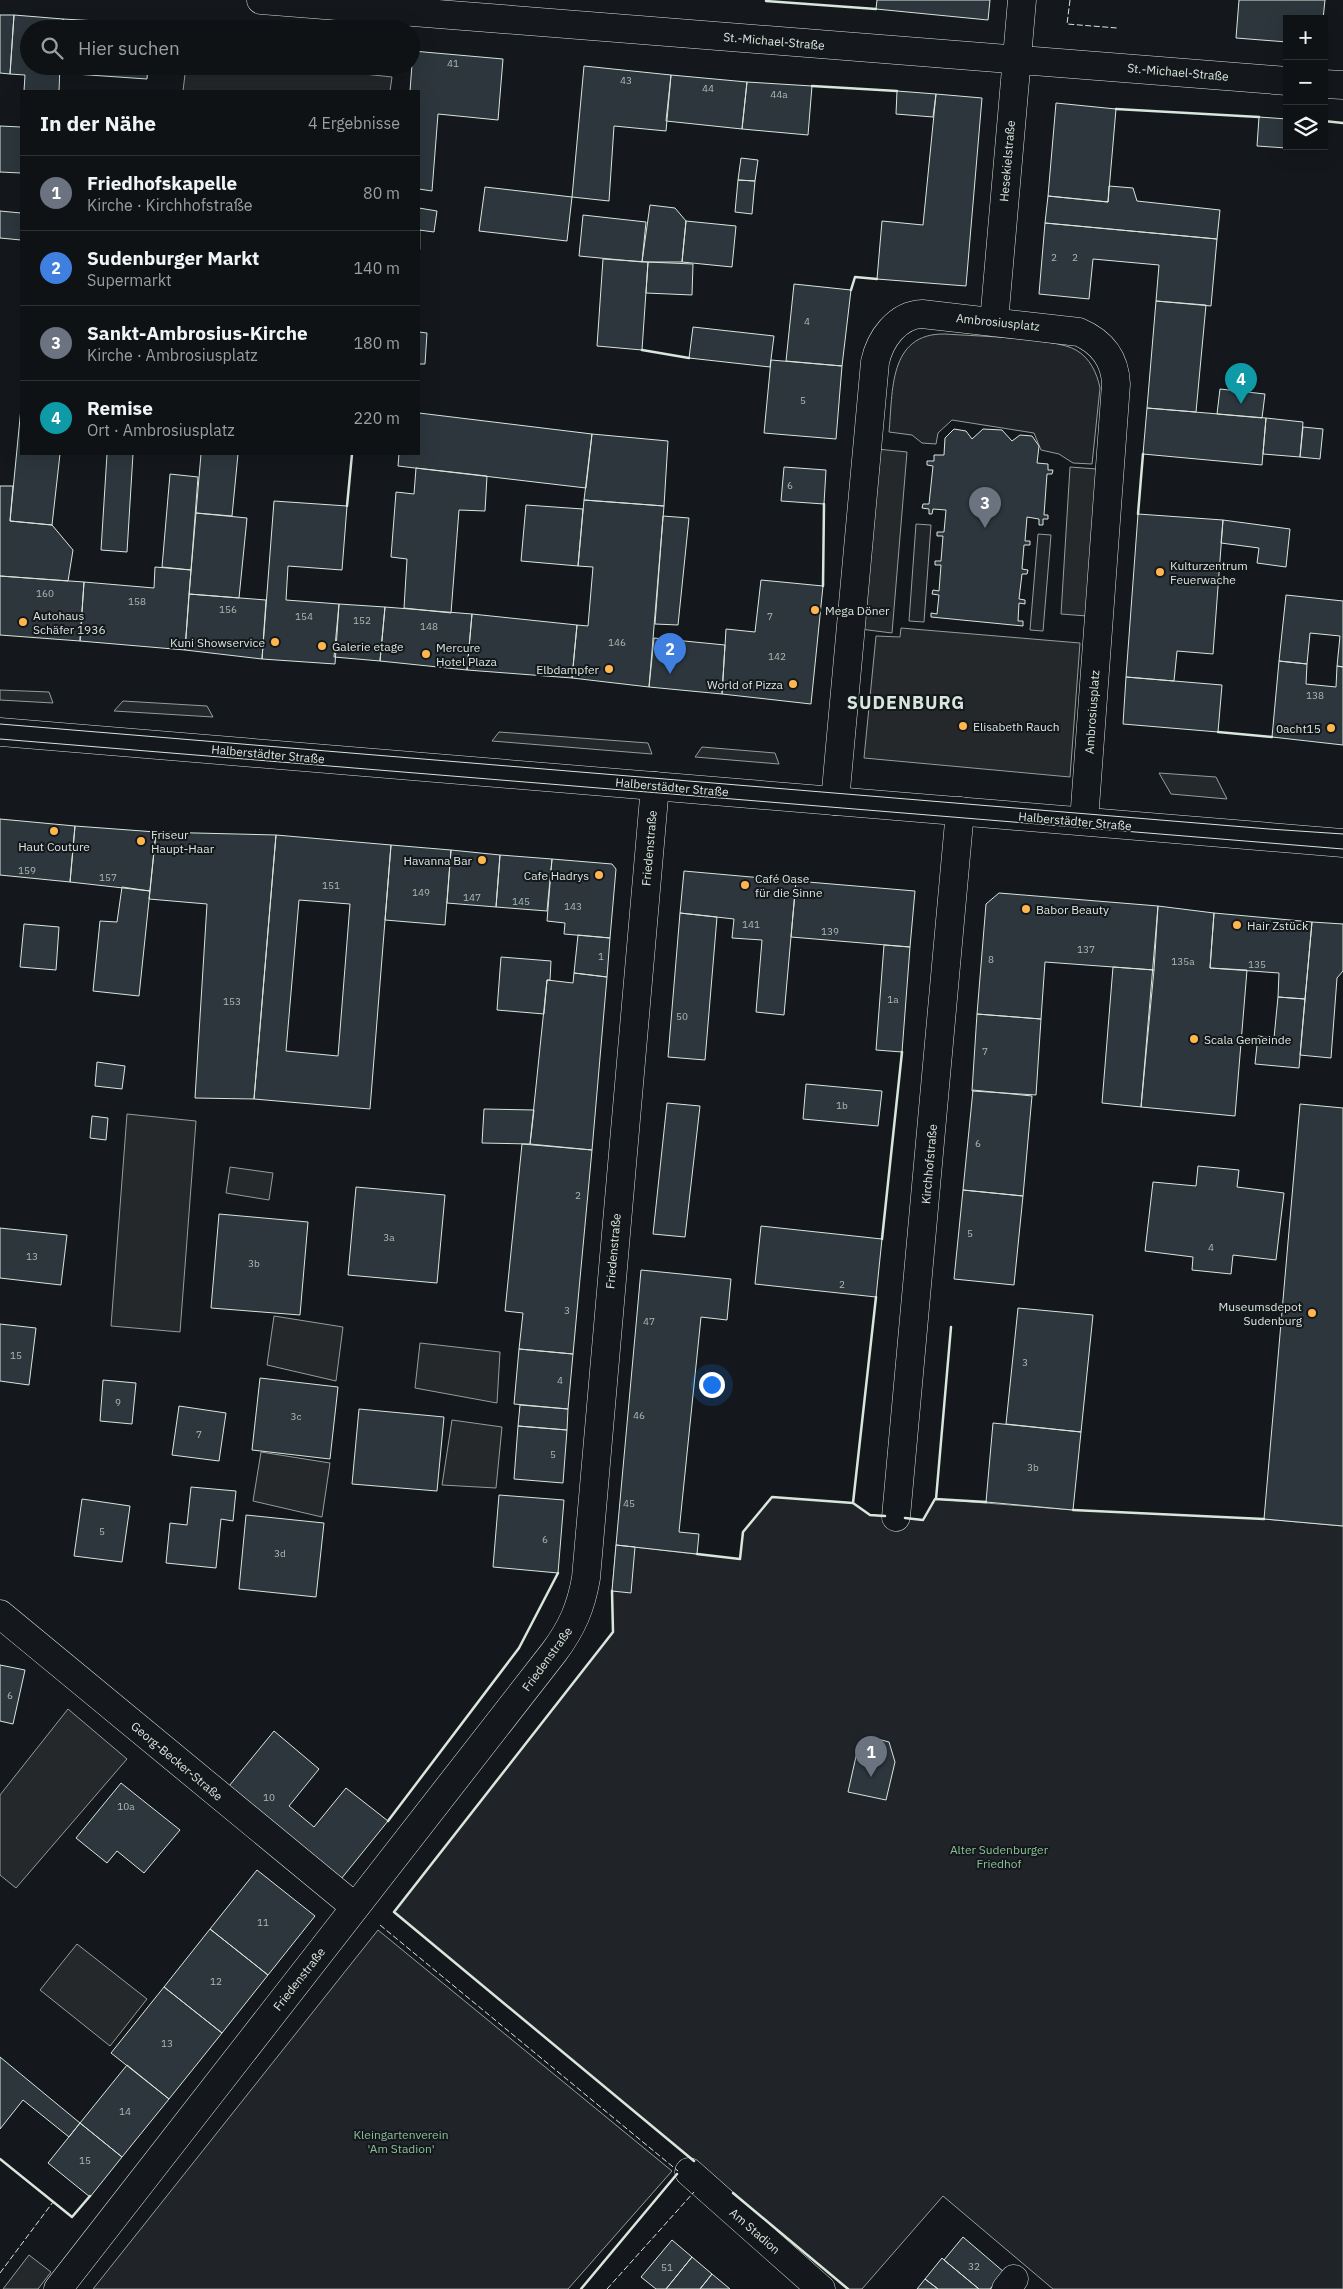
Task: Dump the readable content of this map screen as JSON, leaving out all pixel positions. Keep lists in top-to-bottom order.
{
  "streets": {
    "street": [
      "St.-Michael-Straße",
      "Hesekielstraße",
      "Ambrosiusplatz",
      "Halberstädter Straße",
      "Friedenstraße",
      "Kirchhofstraße",
      "Georg-Becker-Straße",
      "Am Stadion"
    ]
  },
  "crossings": [
    ["St.-Michael-Straße", "Hesekielstraße"],
    ["Hesekielstraße", "Ambrosiusplatz"],
    ["Ambrosiusplatz", "Halberstädter Straße"],
    ["Halberstädter Straße", "Friedenstraße"],
    ["Halberstädter Straße", "Kirchhofstraße"],
    ["Friedenstraße", "Georg-Becker-Straße"]
  ],
  "districts": ["SUDENBURG"],
  "parks": ["Alter Sudenburger Friedhof", "Kleingartenverein 'Am Stadion'"],
  "places": [
    "Kulturzentrum Feuerwache",
    "Mega Döner",
    "Autohaus Schäfer 1936",
    "Kuni Showservice",
    "Galerie etage",
    "Mercure Hotel Plaza",
    "Elbdampfer",
    "World of Pizza",
    "Elisabeth Rauch",
    "0acht15",
    "Haut Couture",
    "Friseur Haupt-Haar",
    "Havanna Bar",
    "Cafe Hadrys",
    "Café Oase für die Sinne",
    "Babor Beauty",
    "Hair Zstück",
    "Scala Gemeinde",
    "Museumsdepot Sudenburg"
  ],
  "house_numbers": [
    "41",
    "43",
    "44",
    "44a",
    "2",
    "2",
    "4",
    "5",
    "6",
    "160",
    "158",
    "156",
    "154",
    "7",
    "152",
    "148",
    "146",
    "142",
    "138",
    "159",
    "157",
    "151",
    "149",
    "147",
    "145",
    "143",
    "141",
    "139",
    "137",
    "1",
    "8",
    "135a",
    "135",
    "1a",
    "153",
    "50",
    "7",
    "1b",
    "6",
    "2",
    "5",
    "3a",
    "4",
    "13",
    "3b",
    "2",
    "3",
    "47",
    "15",
    "3",
    "4",
    "9",
    "46",
    "3c",
    "7",
    "5",
    "3b",
    "45",
    "5",
    "6",
    "3d",
    "6",
    "10",
    "10a",
    "11",
    "12",
    "13",
    "14",
    "15",
    "32",
    "51"
  ],
  "page": {
    "map_buttons": ["+", "−"],
    "search": "Hier suchen",
    "heading": ["In der Nähe", "4 Ergebnisse"],
    "list": [
      {
        "mark": "1",
        "name": "Friedhofskapelle",
        "note": "Kirche · Kirchhofstraße",
        "value": "80 m"
      },
      {
        "mark": "2",
        "name": "Sudenburger Markt",
        "note": "Supermarkt",
        "value": "140 m"
      },
      {
        "mark": "3",
        "name": "Sankt-Ambrosius-Kirche",
        "note": "Kirche · Ambrosiusplatz",
        "value": "180 m"
      },
      {
        "mark": "4",
        "name": "Remise",
        "note": "Ort · Ambrosiusplatz",
        "value": "220 m"
      }
    ],
    "pins": [
      "4",
      "3",
      "2",
      "1"
    ]
  }
}
